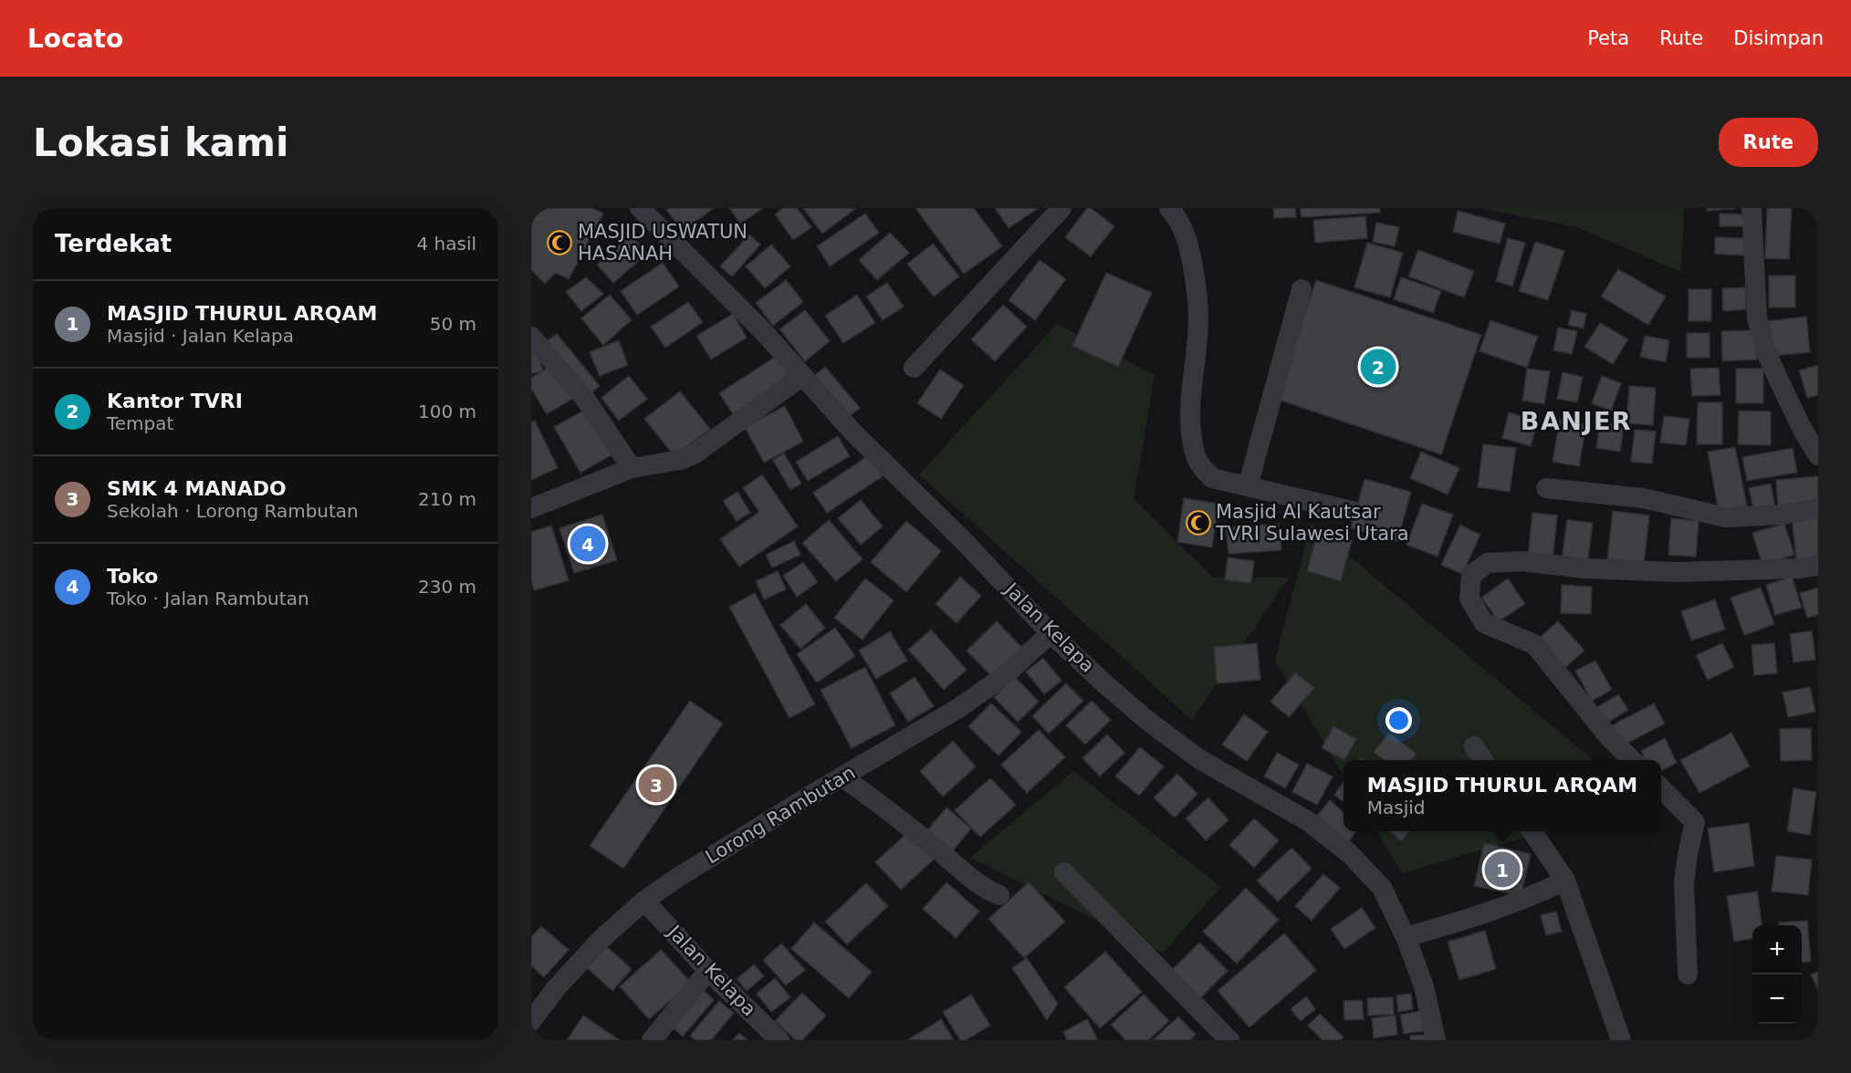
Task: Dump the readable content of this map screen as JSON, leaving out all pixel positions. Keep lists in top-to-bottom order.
{
  "streets": {
    "street": ["Jalan Kelapa", "Lorong Rambutan"]
  },
  "crossings": [
    ["Jalan Kelapa", "Lorong Rambutan"]
  ],
  "districts": ["BANJER"],
  "places": {
    "mosque": ["MASJID USWATUN HASANAH", "Masjid Al Kautsar TVRI Sulawesi Utara"]
  },
  "page": {
    "header": "Locato",
    "nav": ["Peta", "Rute", "Disimpan"],
    "buttons": "Rute",
    "title": "Lokasi kami",
    "heading": ["Terdekat", "4 hasil"],
    "list": [
      {
        "mark": "1",
        "name": "MASJID THURUL ARQAM",
        "note": "Masjid · Jalan Kelapa",
        "value": "50 m"
      },
      {
        "mark": "2",
        "name": "Kantor TVRI",
        "note": "Tempat",
        "value": "100 m"
      },
      {
        "mark": "3",
        "name": "SMK 4 MANADO",
        "note": "Sekolah · Lorong Rambutan",
        "value": "210 m"
      },
      {
        "mark": "4",
        "name": "Toko",
        "note": "Toko · Jalan Rambutan",
        "value": "230 m"
      }
    ],
    "pins": [
      "2",
      "4",
      "3",
      "1"
    ],
    "popup": ["MASJID THURUL ARQAM", "Masjid"],
    "map_buttons": ["+", "−"]
  }
}
